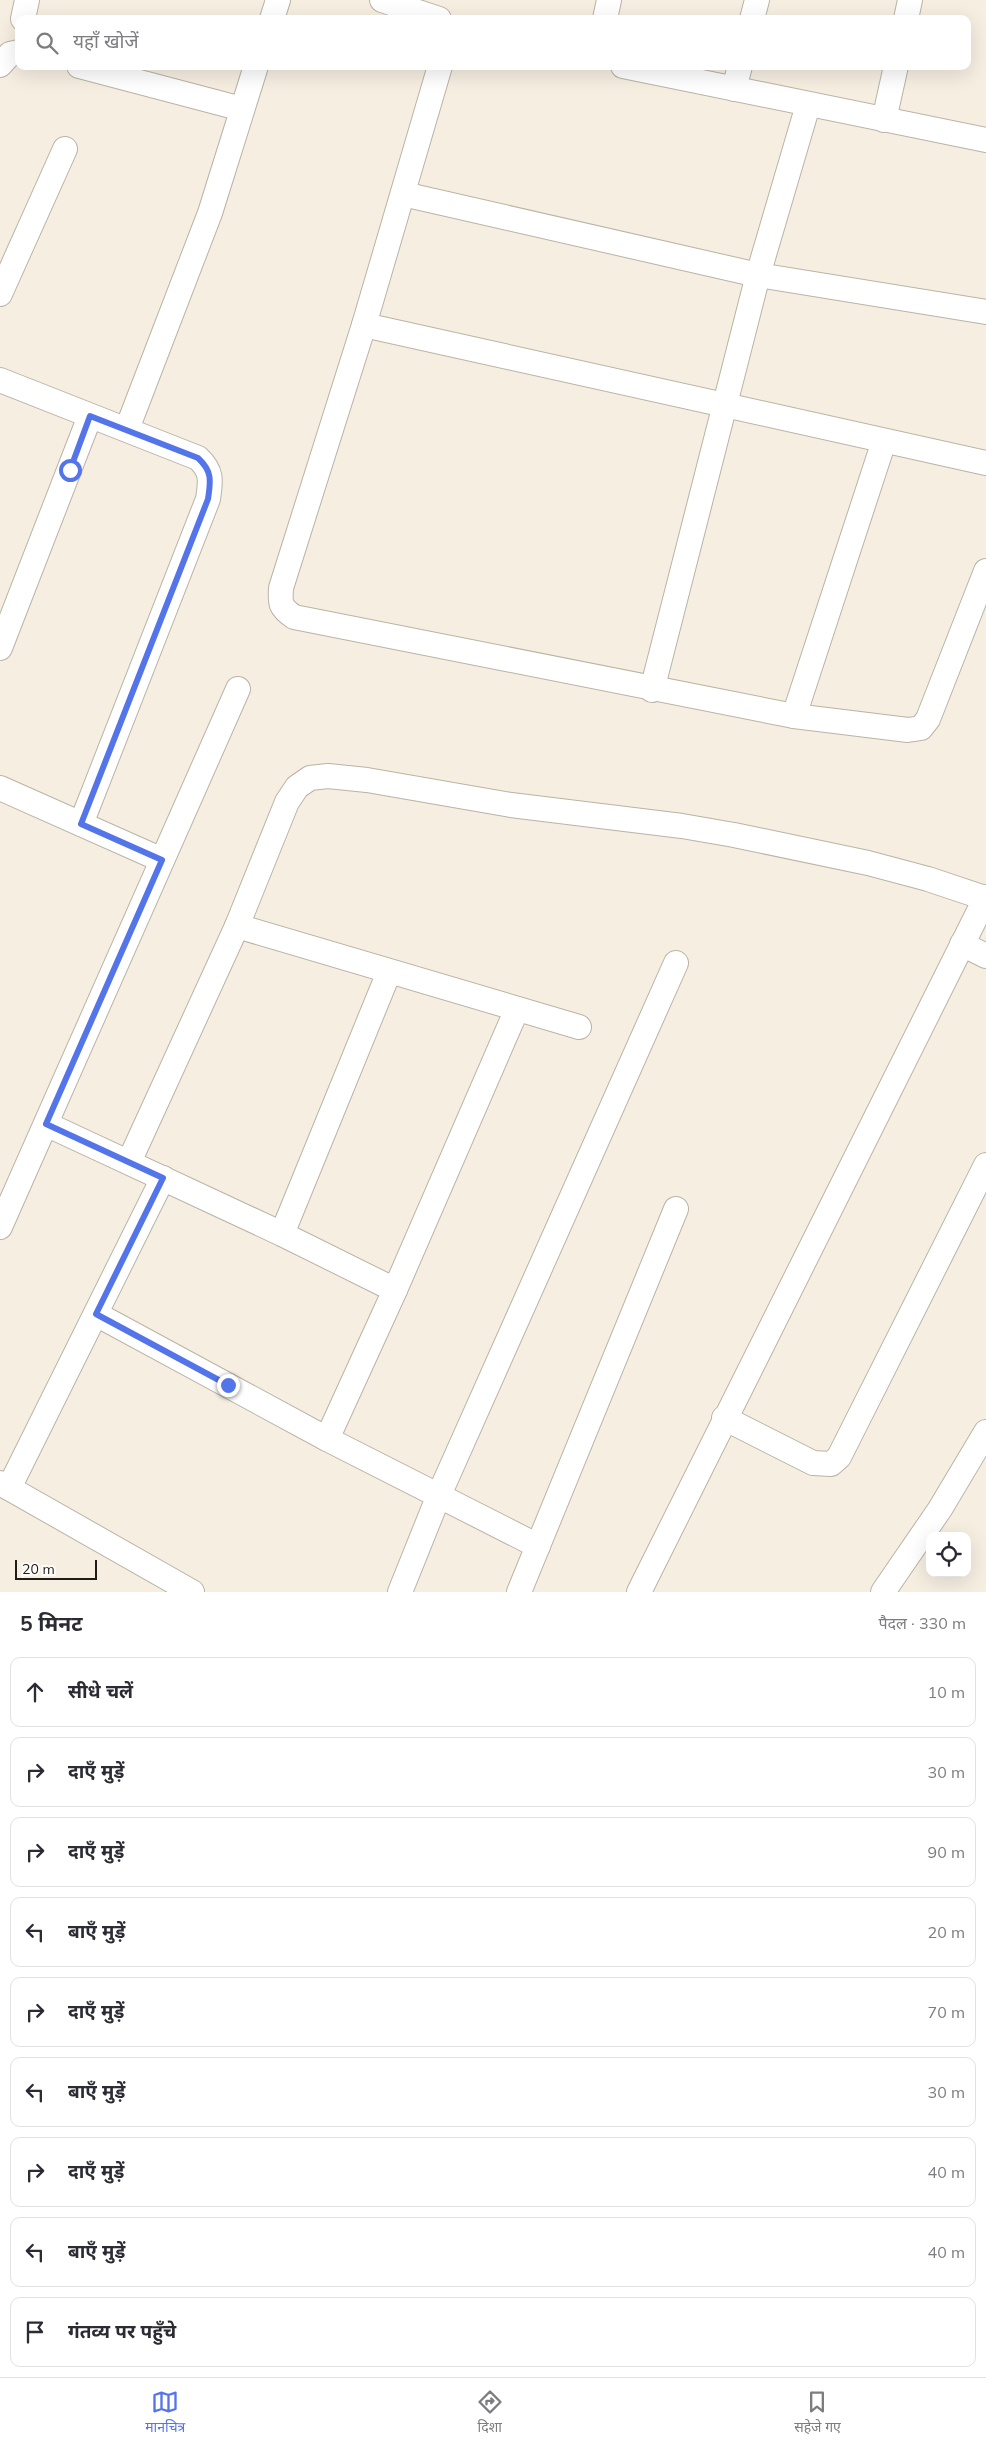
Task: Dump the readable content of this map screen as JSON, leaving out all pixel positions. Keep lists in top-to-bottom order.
{
  "scale_bar": "20 m",
  "page": {
    "search": "यहाँ खोजें",
    "scale": "20 m",
    "heading": ["5 मिनट", "पैदल · 330 m"],
    "list": [
      ["सीधे चलें", "10 m"],
      ["दाएँ मुड़ें", "30 m"],
      ["दाएँ मुड़ें", "90 m"],
      ["बाएँ मुड़ें", "20 m"],
      ["दाएँ मुड़ें", "70 m"],
      ["बाएँ मुड़ें", "30 m"],
      ["दाएँ मुड़ें", "40 m"],
      ["बाएँ मुड़ें", "40 m"],
      "गंतव्य पर पहुँचे"
    ],
    "nav": ["मानचित्र", "दिशा", "सहेजे गए"]
  }
}
